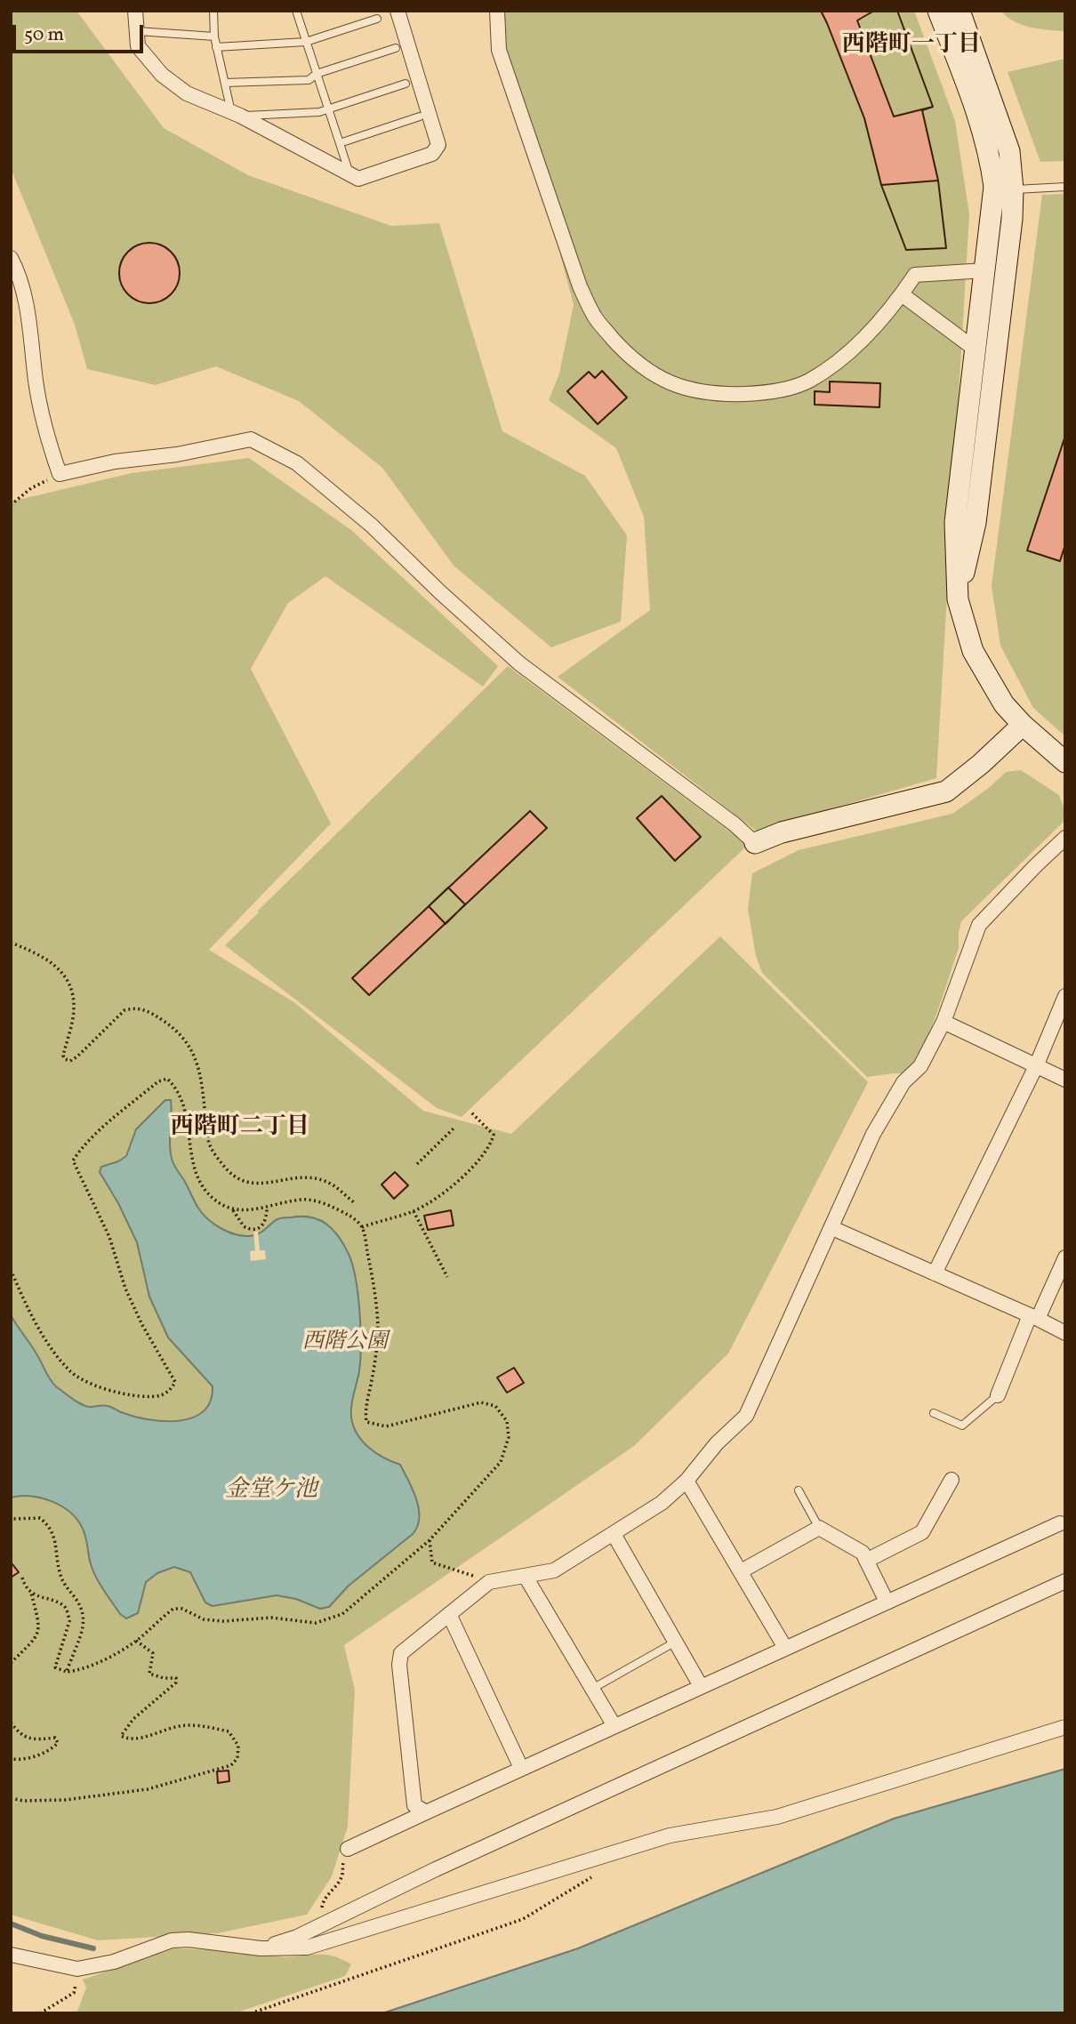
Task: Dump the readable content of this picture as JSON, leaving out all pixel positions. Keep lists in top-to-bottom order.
{
  "districts": ["西階町一丁目", "西階町二丁目"],
  "water": ["金堂ケ池"],
  "parks": ["西階公園"],
  "scale_bar": "50 m"
}
